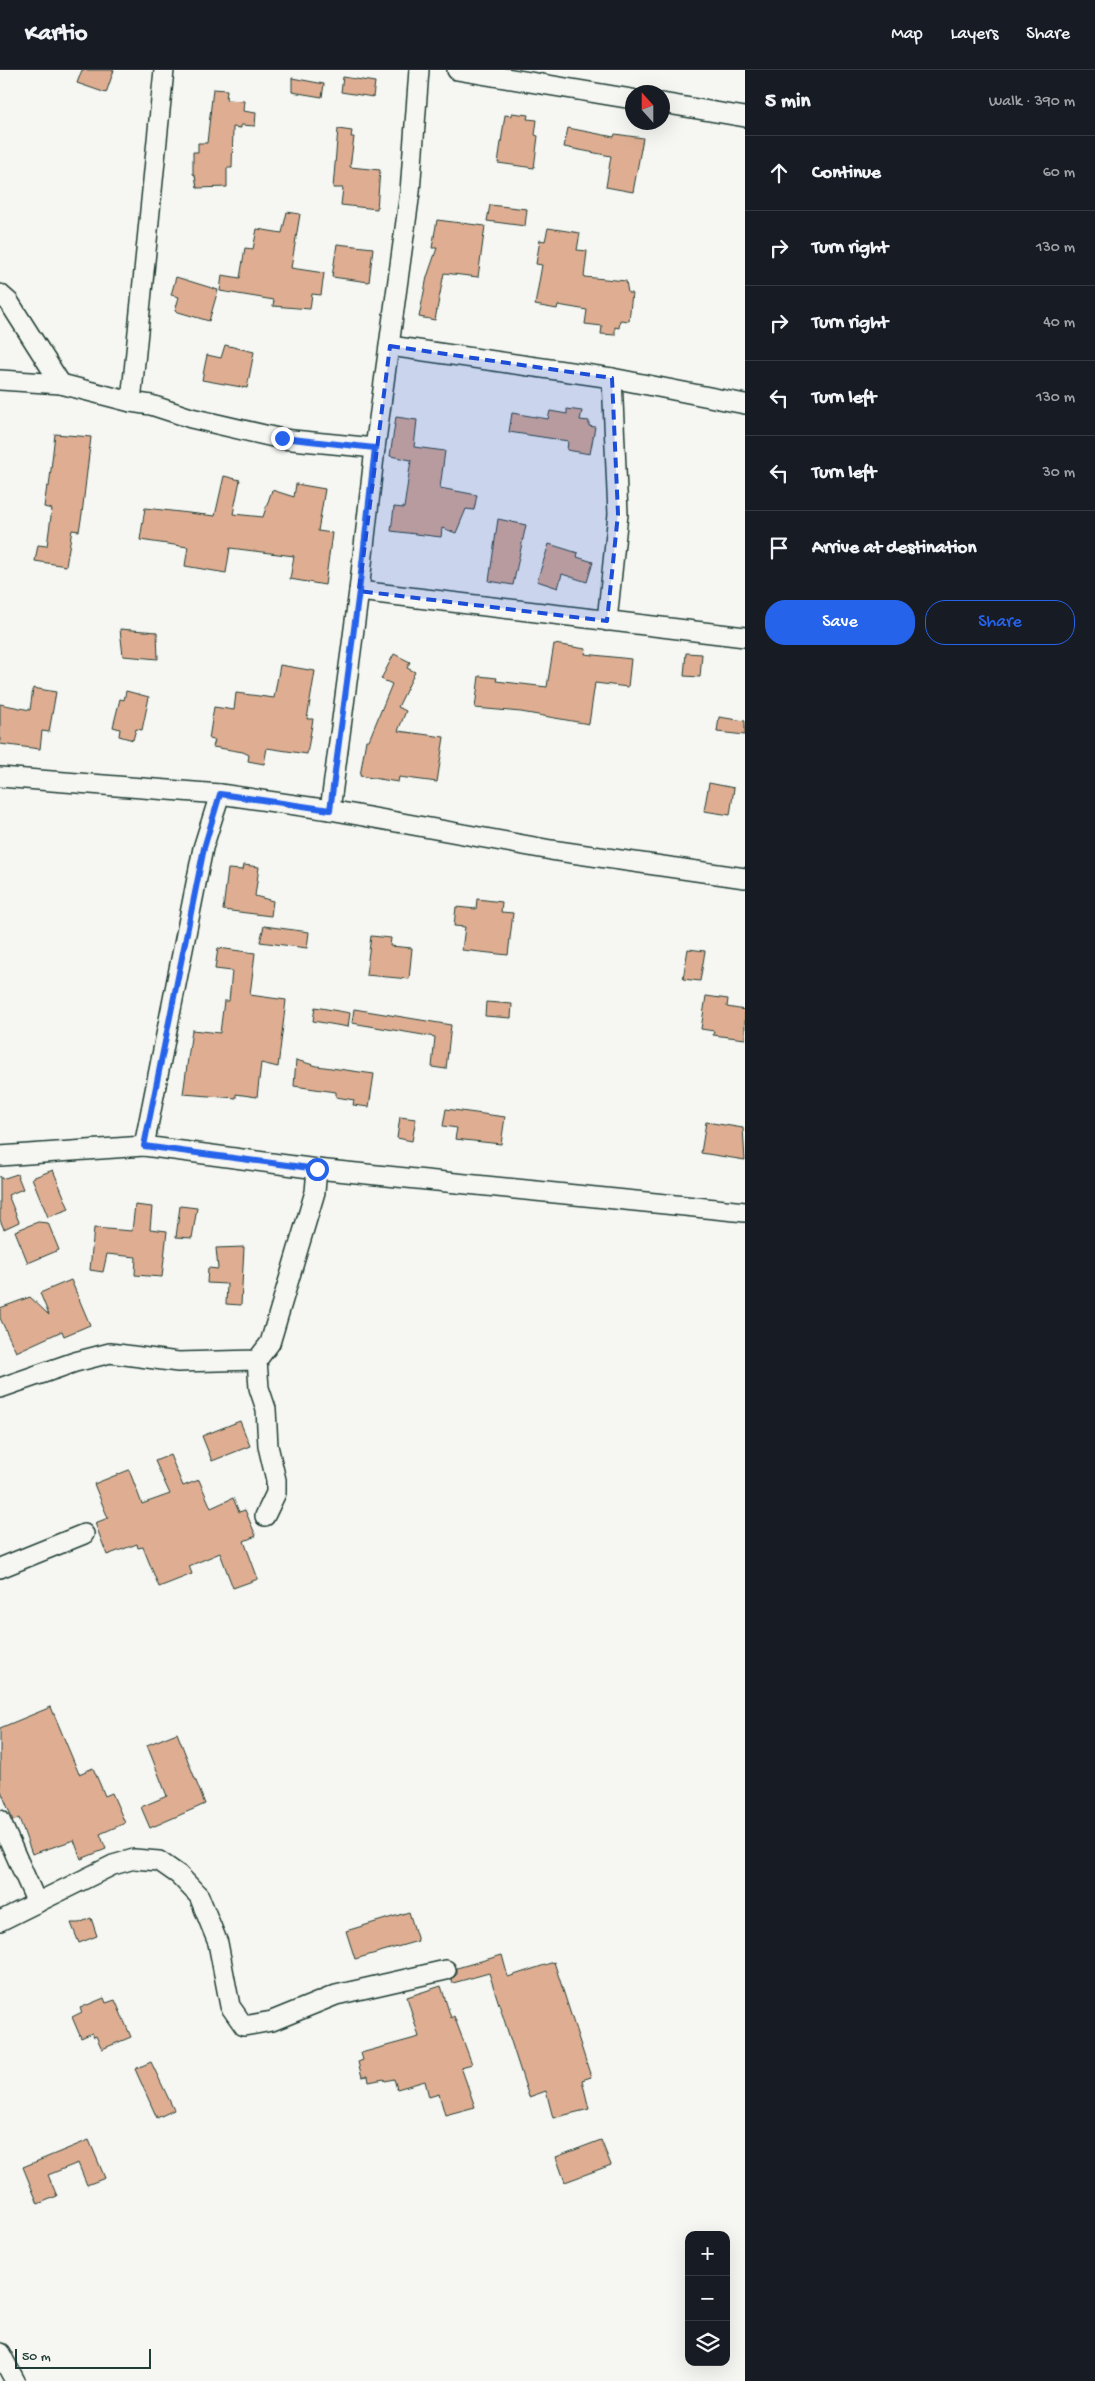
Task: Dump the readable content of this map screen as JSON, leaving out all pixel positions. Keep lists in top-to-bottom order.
{
  "scale_bar": "50 m",
  "north": "top",
  "page": {
    "header": "Kartio",
    "nav": ["Map", "Layers", "Share"],
    "heading": ["5 min", "Walk · 390 m"],
    "list": [
      ["Continue", "60 m"],
      ["Turn right", "130 m"],
      ["Turn right", "40 m"],
      ["Turn left", "130 m"],
      ["Turn left", "30 m"],
      "Arrive at destination"
    ],
    "buttons": ["Save", "Share"],
    "map_buttons": ["+", "−"],
    "scale": "50 m"
  }
}
